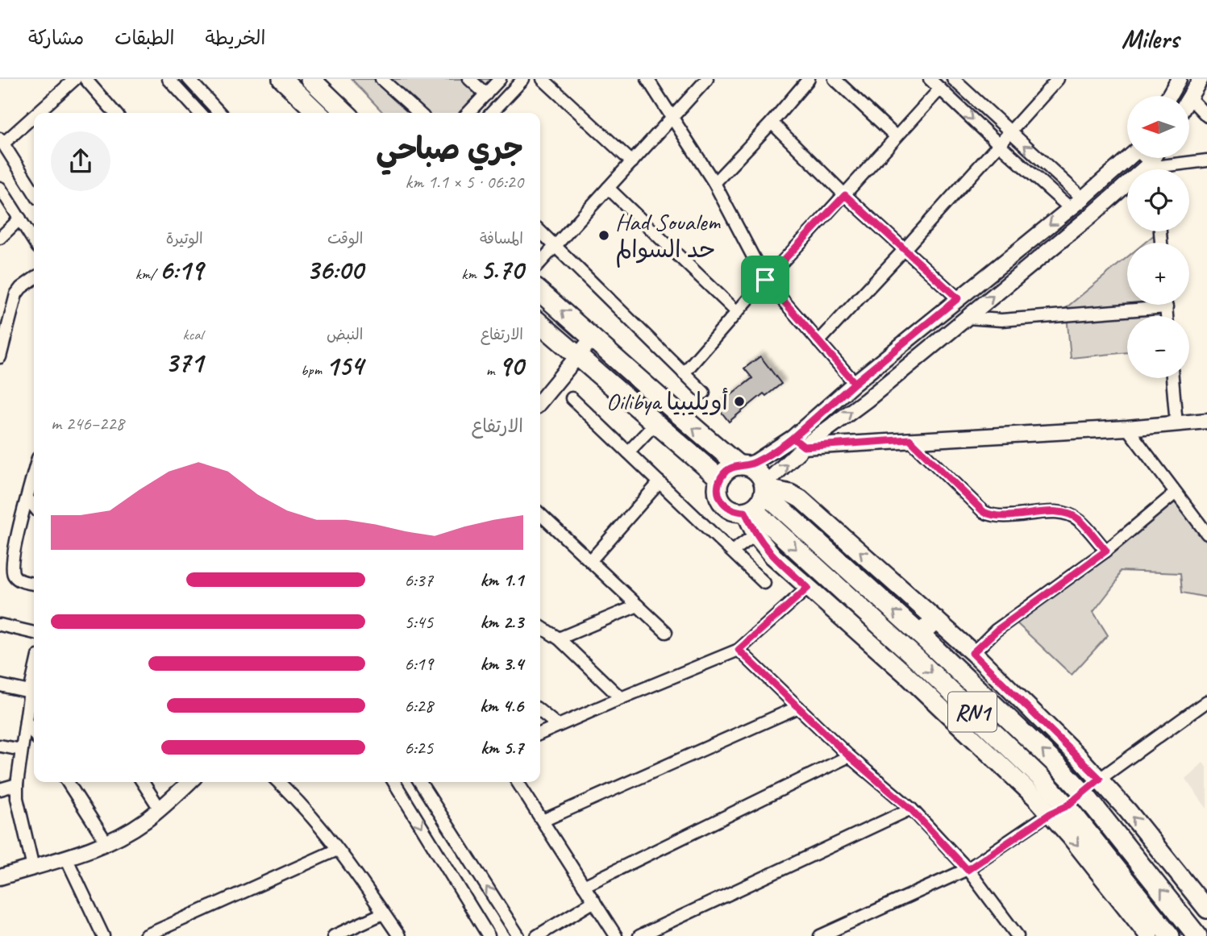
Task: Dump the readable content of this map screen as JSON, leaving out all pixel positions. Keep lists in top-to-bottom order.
{
  "streets": {
    "main road": ["RN1"]
  },
  "places": ["Had Soualem حد السوالم", "Oilibya أويليبيا"],
  "north": "left",
  "page": {
    "header": "Milers",
    "nav": ["الخريطة", "الطبقات", "مشاركة"],
    "map_buttons": ["+", "−"],
    "heading": ["جري صباحي", "06:20 · 5 × 1.1 km"],
    "stats": [
      ["المسافة", "5.70 km"],
      ["الوقت", "36:00"],
      ["الوتيرة", "6:19 /km"],
      ["الارتفاع", "90 m"],
      ["النبض", "154 bpm"],
      ["kcal", "371"]
    ],
    "chart": ["الارتفاع", "228–246 m"],
    "list": [
      {
        "name": "1.1 km",
        "note": "6:37"
      },
      {
        "name": "2.3 km",
        "note": "5:45"
      },
      {
        "name": "3.4 km",
        "note": "6:19"
      },
      {
        "name": "4.6 km",
        "note": "6:28"
      },
      {
        "name": "5.7 km",
        "note": "6:25"
      }
    ]
  }
}
